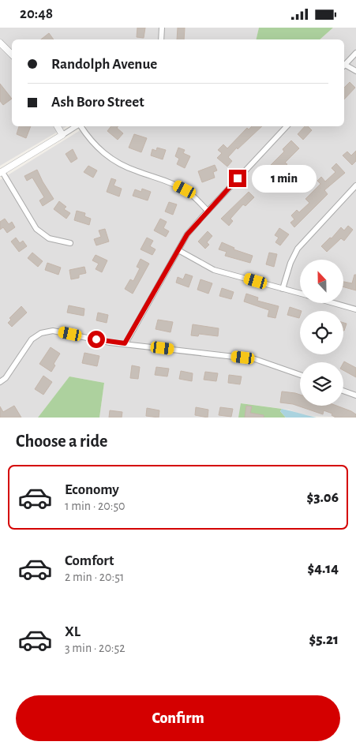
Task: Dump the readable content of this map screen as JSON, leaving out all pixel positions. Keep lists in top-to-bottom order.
{
  "north": "top",
  "page": {
    "status": "20:48",
    "banner": ["Randolph Avenue", "Ash Boro Street"],
    "bubble": "1 min",
    "heading": "Choose a ride",
    "list": [
      {
        "name": "Economy",
        "note": "1 min · 20:50",
        "value": "$3.06"
      },
      {
        "name": "Comfort",
        "note": "2 min · 20:51",
        "value": "$4.14"
      },
      {
        "name": "XL",
        "note": "3 min · 20:52",
        "value": "$5.21"
      }
    ],
    "buttons": "Confirm"
  }
}
